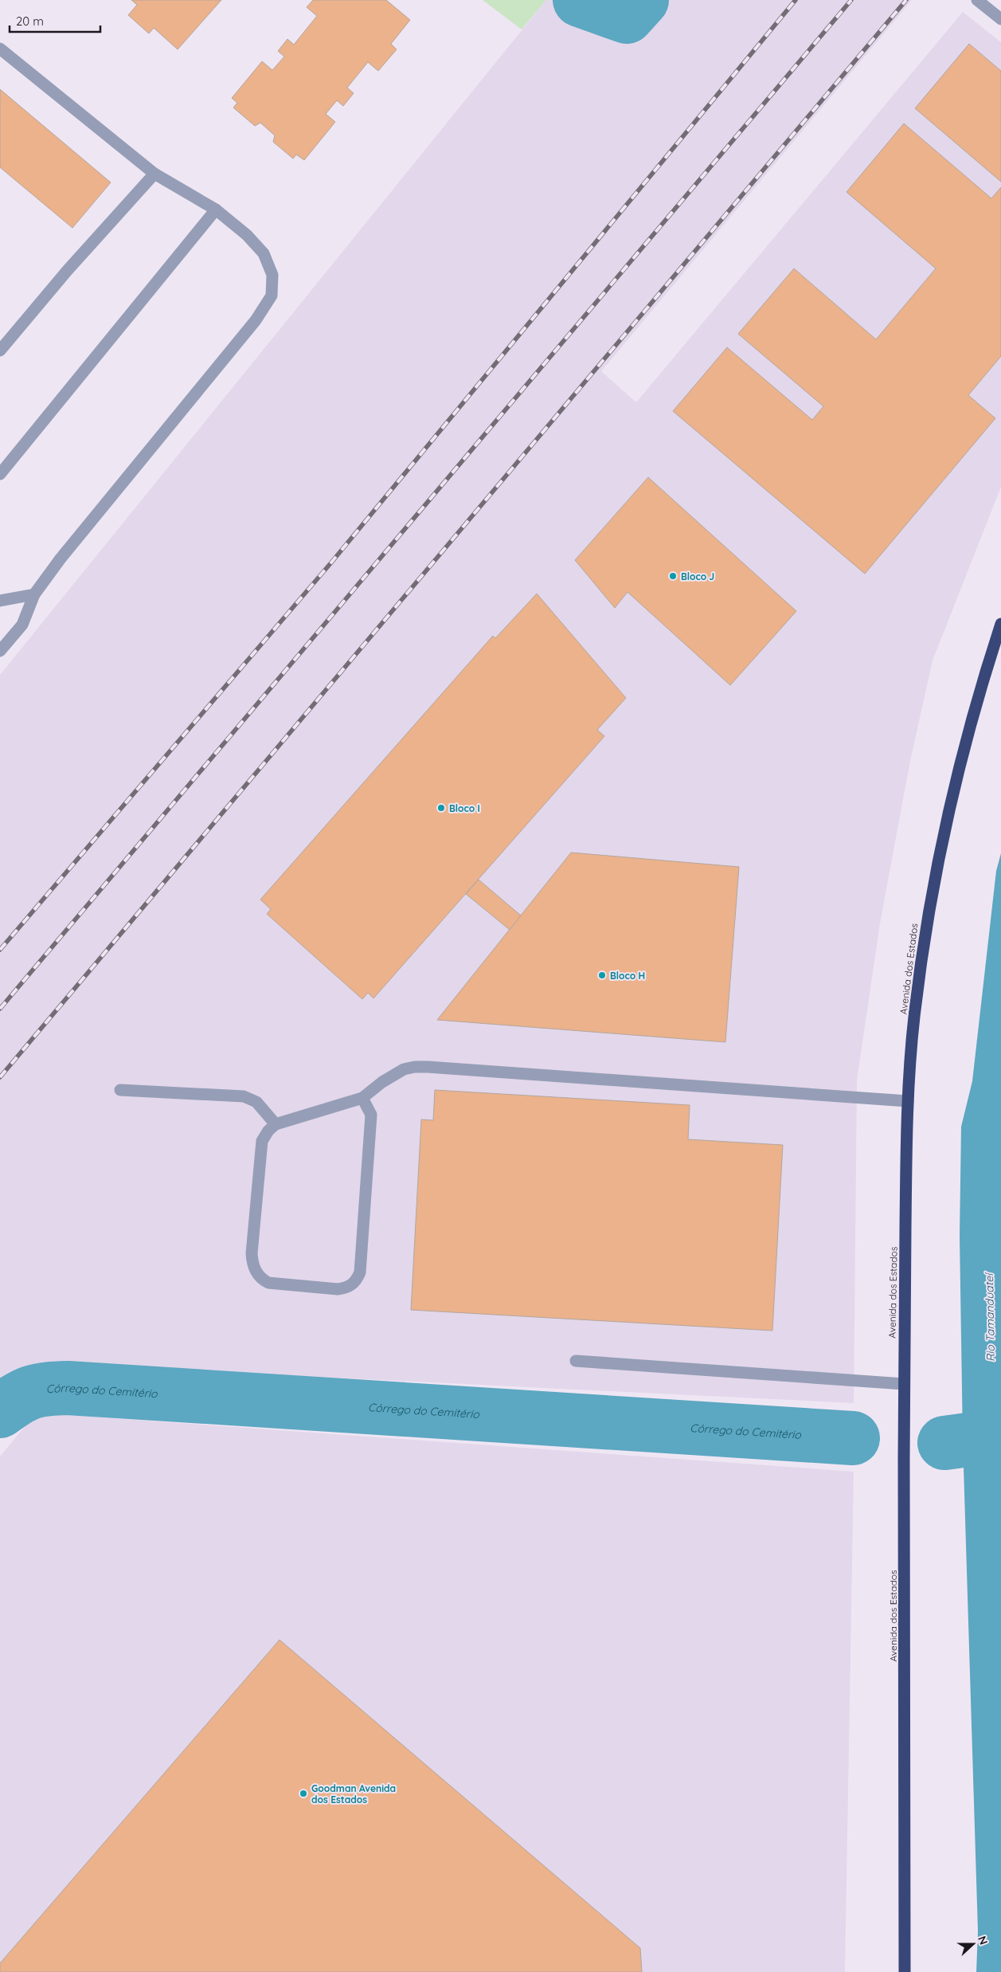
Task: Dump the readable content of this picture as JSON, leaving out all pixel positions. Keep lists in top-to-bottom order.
{
  "streets": {
    "highway": ["Avenida dos Estados"]
  },
  "water": ["Rio Tamanduateí", "Córrego do Cemitério"],
  "places": [
    "Bloco J",
    "Bloco I",
    "Bloco H",
    "Goodman Avenida dos Estados"
  ],
  "scale_bar": "20 m",
  "north": "right"
}
